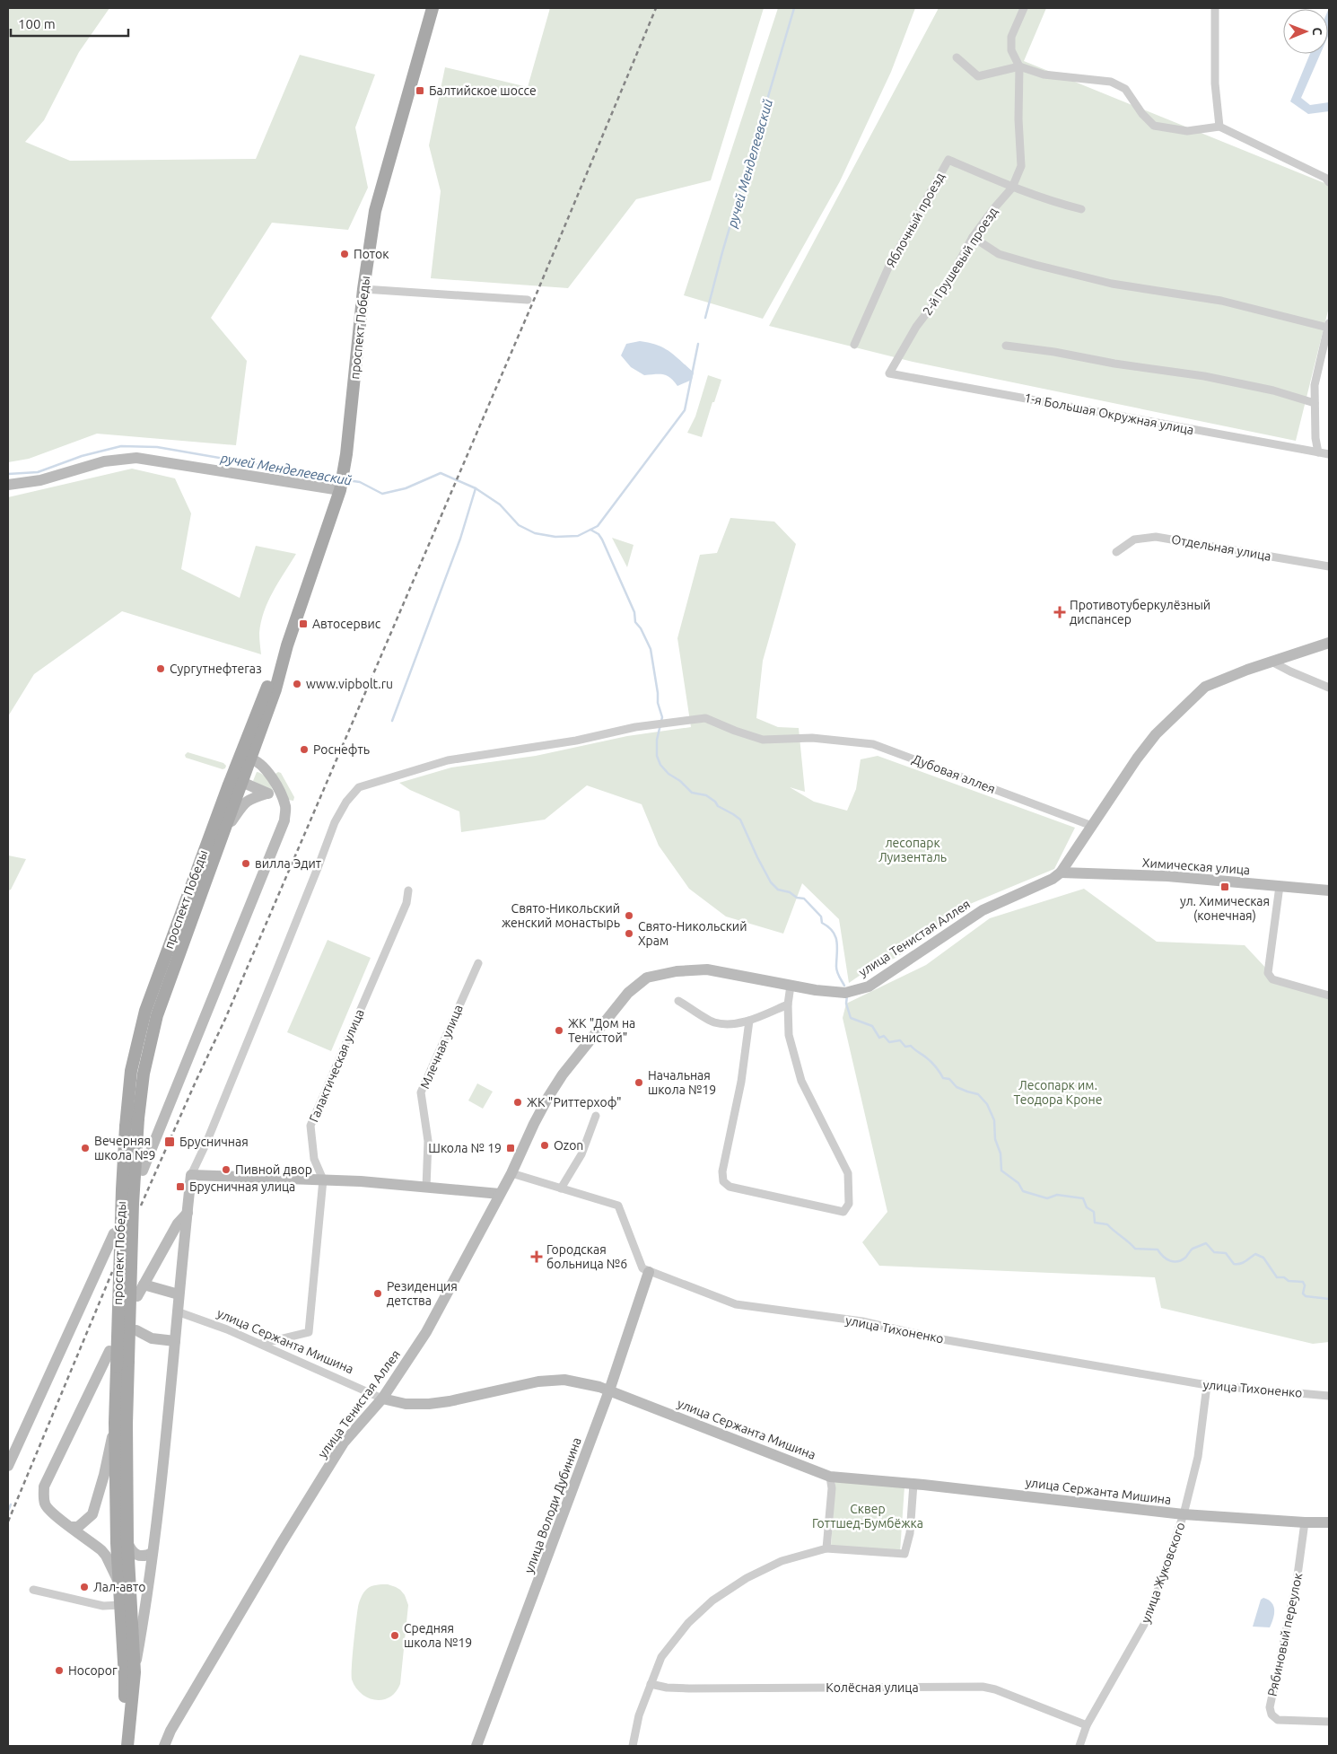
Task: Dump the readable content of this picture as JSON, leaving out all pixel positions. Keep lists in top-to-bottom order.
{
  "streets": {
    "main road": ["проспект Победы"],
    "street": [
      "Яблочный проезд",
      "2-й Грушевый проезд",
      "1-я Большая Окружная улица",
      "Отдельная улица",
      "Дубовая аллея",
      "Химическая улица",
      "улица Тенистая Аллея",
      "Млечная улица",
      "Галактическая улица",
      "улица Тихоненко",
      "улица Сержанта Мишина",
      "улица Володи Дубинина",
      "улица Жуковского",
      "Рябиновый переулок",
      "Колёсная улица"
    ]
  },
  "crossings": [
    ["Яблочный проезд", "2-й Грушевый проезд"],
    ["2-й Грушевый проезд", "1-я Большая Окружная улица"],
    ["проспект Победы", "Дубовая аллея"],
    ["проспект Победы", "улица Сержанта Мишина"],
    ["Дубовая аллея", "улица Тенистая Аллея"],
    ["Химическая улица", "улица Тенистая Аллея"],
    ["улица Тенистая Аллея", "улица Сержанта Мишина"],
    ["Галактическая улица", "улица Сержанта Мишина"],
    ["улица Тихоненко", "улица Володи Дубинина"],
    ["улица Тихоненко", "улица Жуковского"],
    ["улица Сержанта Мишина", "улица Володи Дубинина"],
    ["улица Сержанта Мишина", "улица Жуковского"],
    ["улица Сержанта Мишина", "Рябиновый переулок"],
    ["улица Жуковского", "Колёсная улица"]
  ],
  "water": ["ручей Менделеевский"],
  "parks": ["лесопарк Луизенталь", "Лесопарк им. Теодора Кроне", "Сквер Готтшед-Бумбёжка"],
  "places": {
    "transit": [
      "Балтийское шоссе",
      "Автосервис",
      "ул. Химическая (конечная)",
      "Брусничная",
      "Школа № 19",
      "Брусничная улица"
    ],
    "other": [
      "Поток",
      "Сургутнефтегаз",
      "www.vipbolt.ru",
      "Роснефть",
      "вилла Эдит",
      "Свято-Никольский женский монастырь",
      "Свято-Никольский Храм",
      "ЖК \"Дом на Тенистой\"",
      "Начальная школа №19",
      "ЖК \"Риттерхоф\"",
      "Ozon",
      "Вечерняя школа №9",
      "Пивной двор",
      "Резиденция детства",
      "Лал-авто",
      "Средняя школа №19",
      "Носорог"
    ],
    "health": ["Противотуберкулёзный диспансер", "Городская больница №6"]
  },
  "scale_bar": "100 m",
  "north": "right"
}
